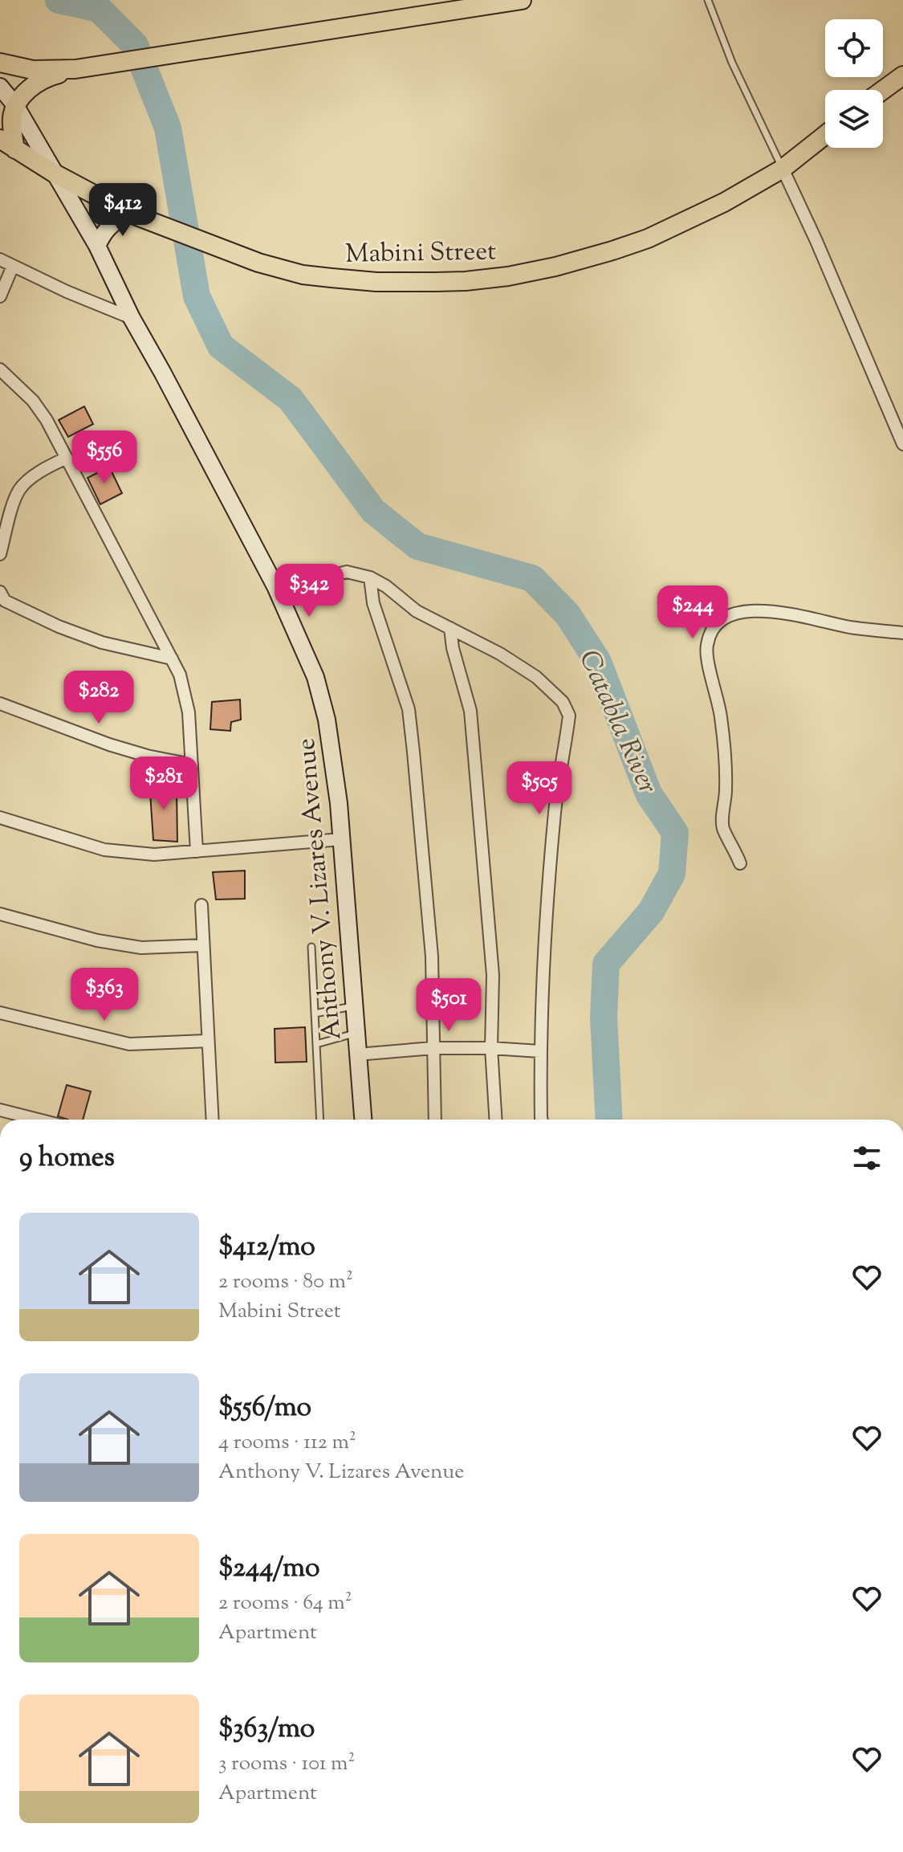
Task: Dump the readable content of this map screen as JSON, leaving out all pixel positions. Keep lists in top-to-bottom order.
{
  "streets": {
    "main road": ["Mabini Street", "Anthony V. Lizares Avenue"]
  },
  "crossings": [
    ["Mabini Street", "Anthony V. Lizares Avenue"]
  ],
  "water": ["Catabla River"],
  "page": {
    "price": [
      "$412",
      "$556",
      "$342",
      "$244",
      "$282",
      "$281",
      "$505",
      "$363",
      "$501"
    ],
    "heading": "9 homes",
    "list": [
      {
        "name": "$412/mo",
        "note": "2 rooms · 80 m² · Mabini Street"
      },
      {
        "name": "$556/mo",
        "note": "4 rooms · 112 m² · Anthony V. Lizares Avenue"
      },
      {
        "name": "$244/mo",
        "note": "2 rooms · 64 m² · Apartment"
      },
      {
        "name": "$363/mo",
        "note": "3 rooms · 101 m² · Apartment"
      }
    ]
  }
}
